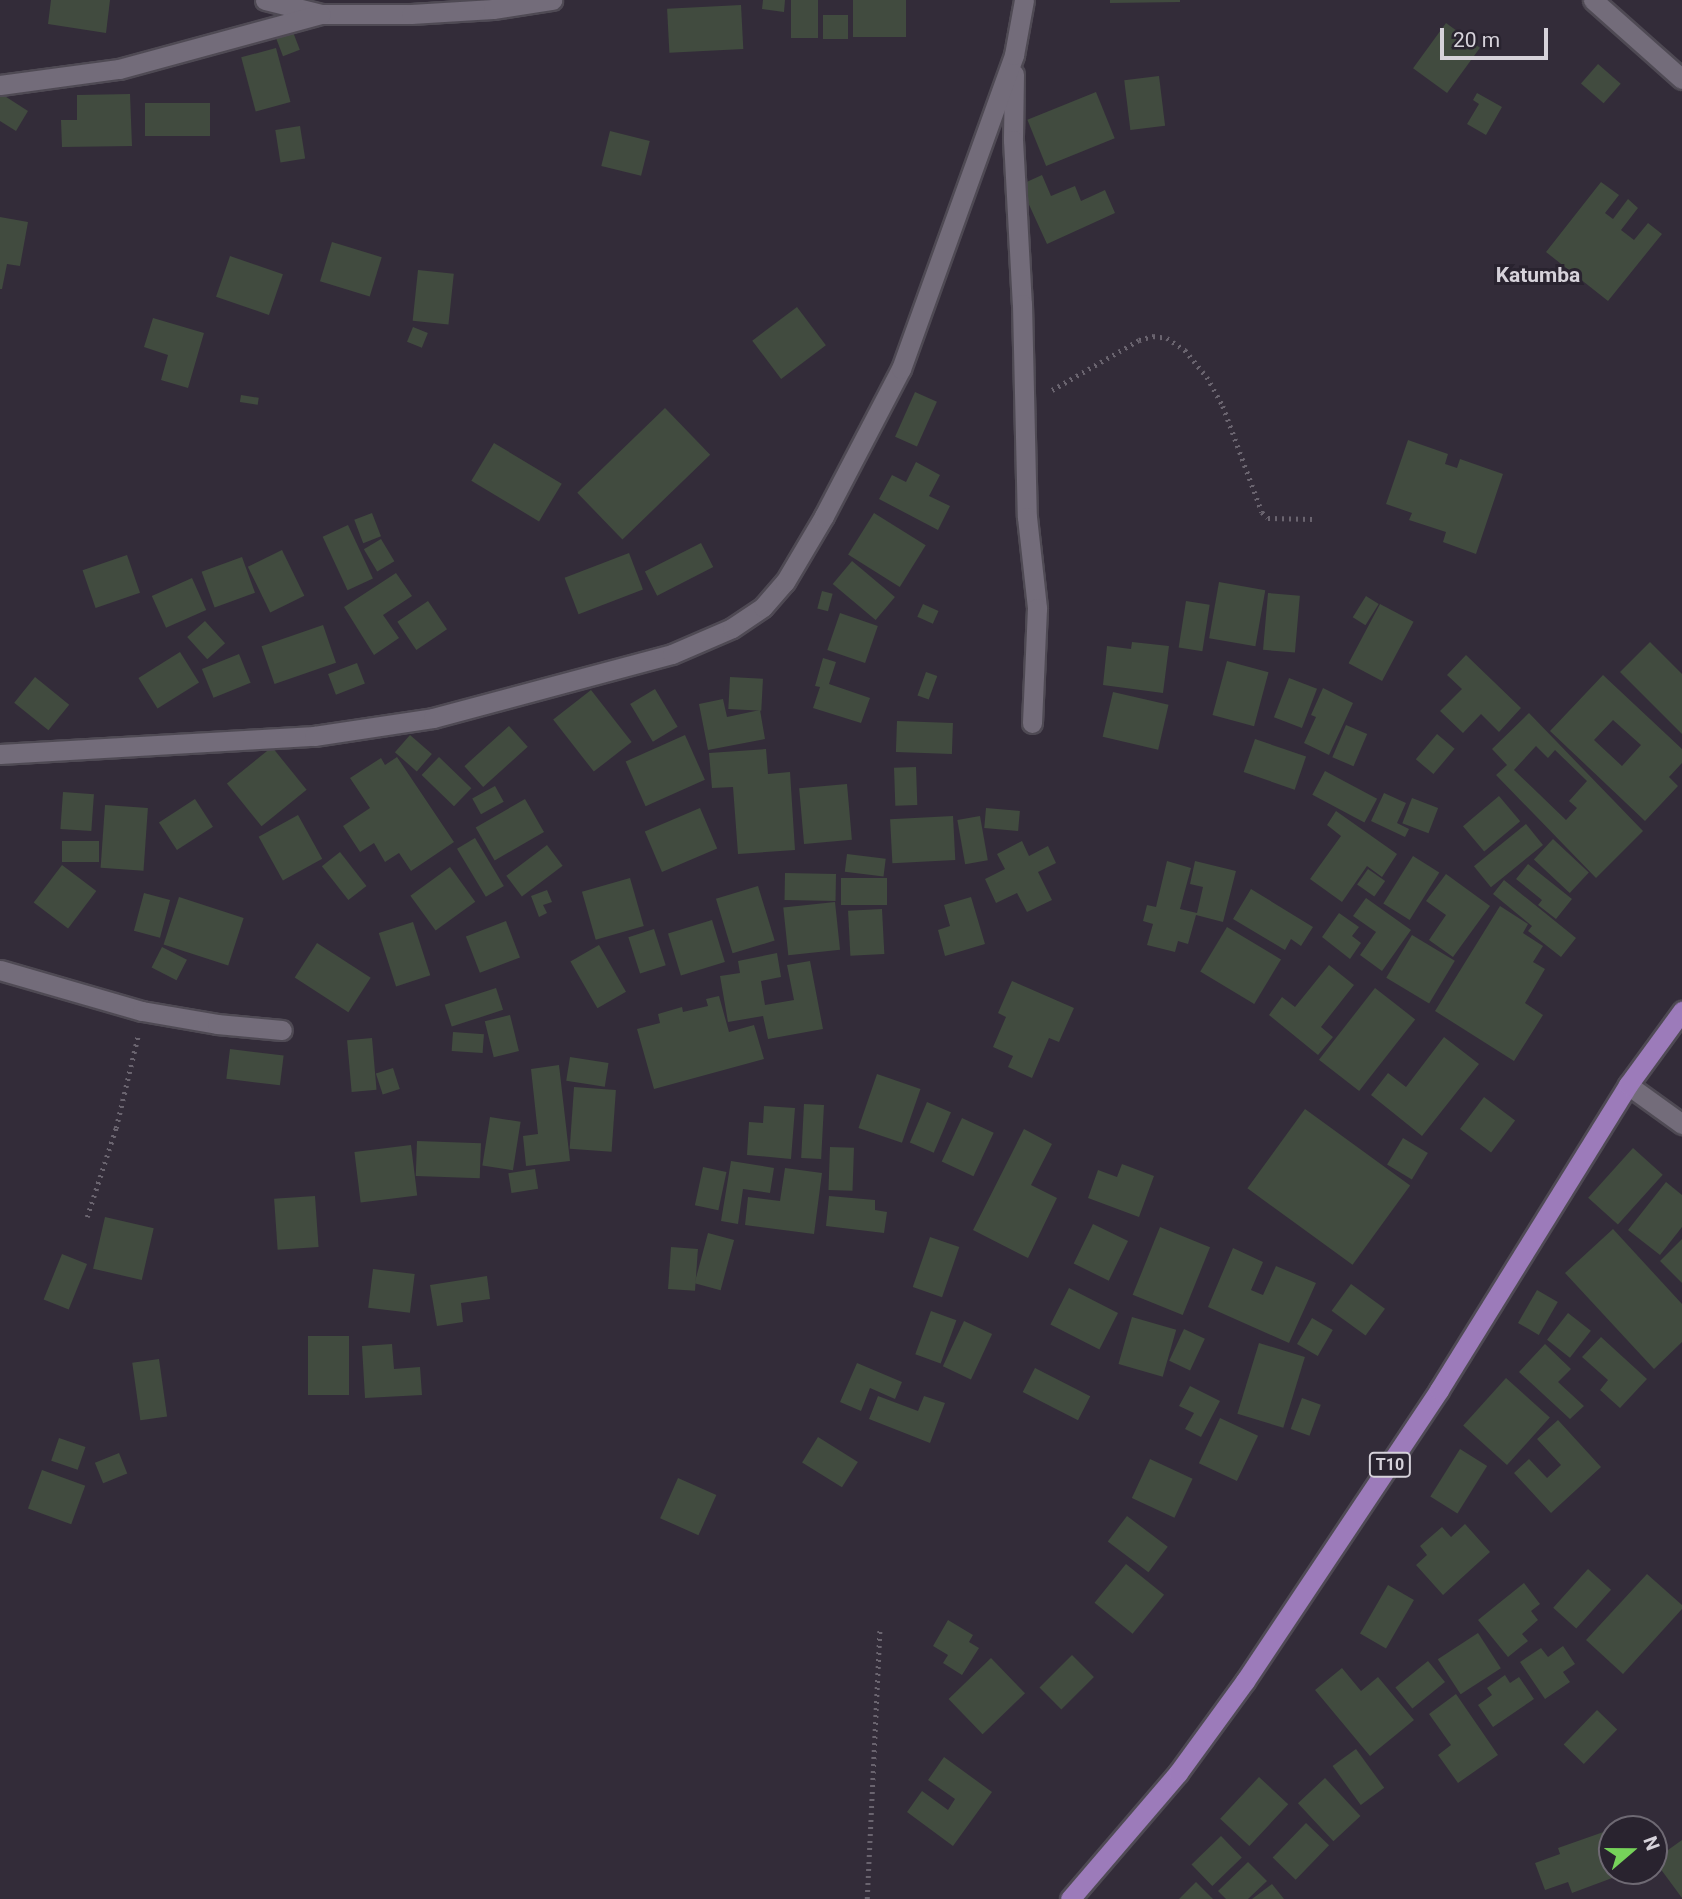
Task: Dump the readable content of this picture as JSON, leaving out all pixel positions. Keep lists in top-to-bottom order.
{
  "streets": {
    "highway": ["T10"]
  },
  "districts": ["Katumba"],
  "scale_bar": "20 m",
  "north": "right"
}
